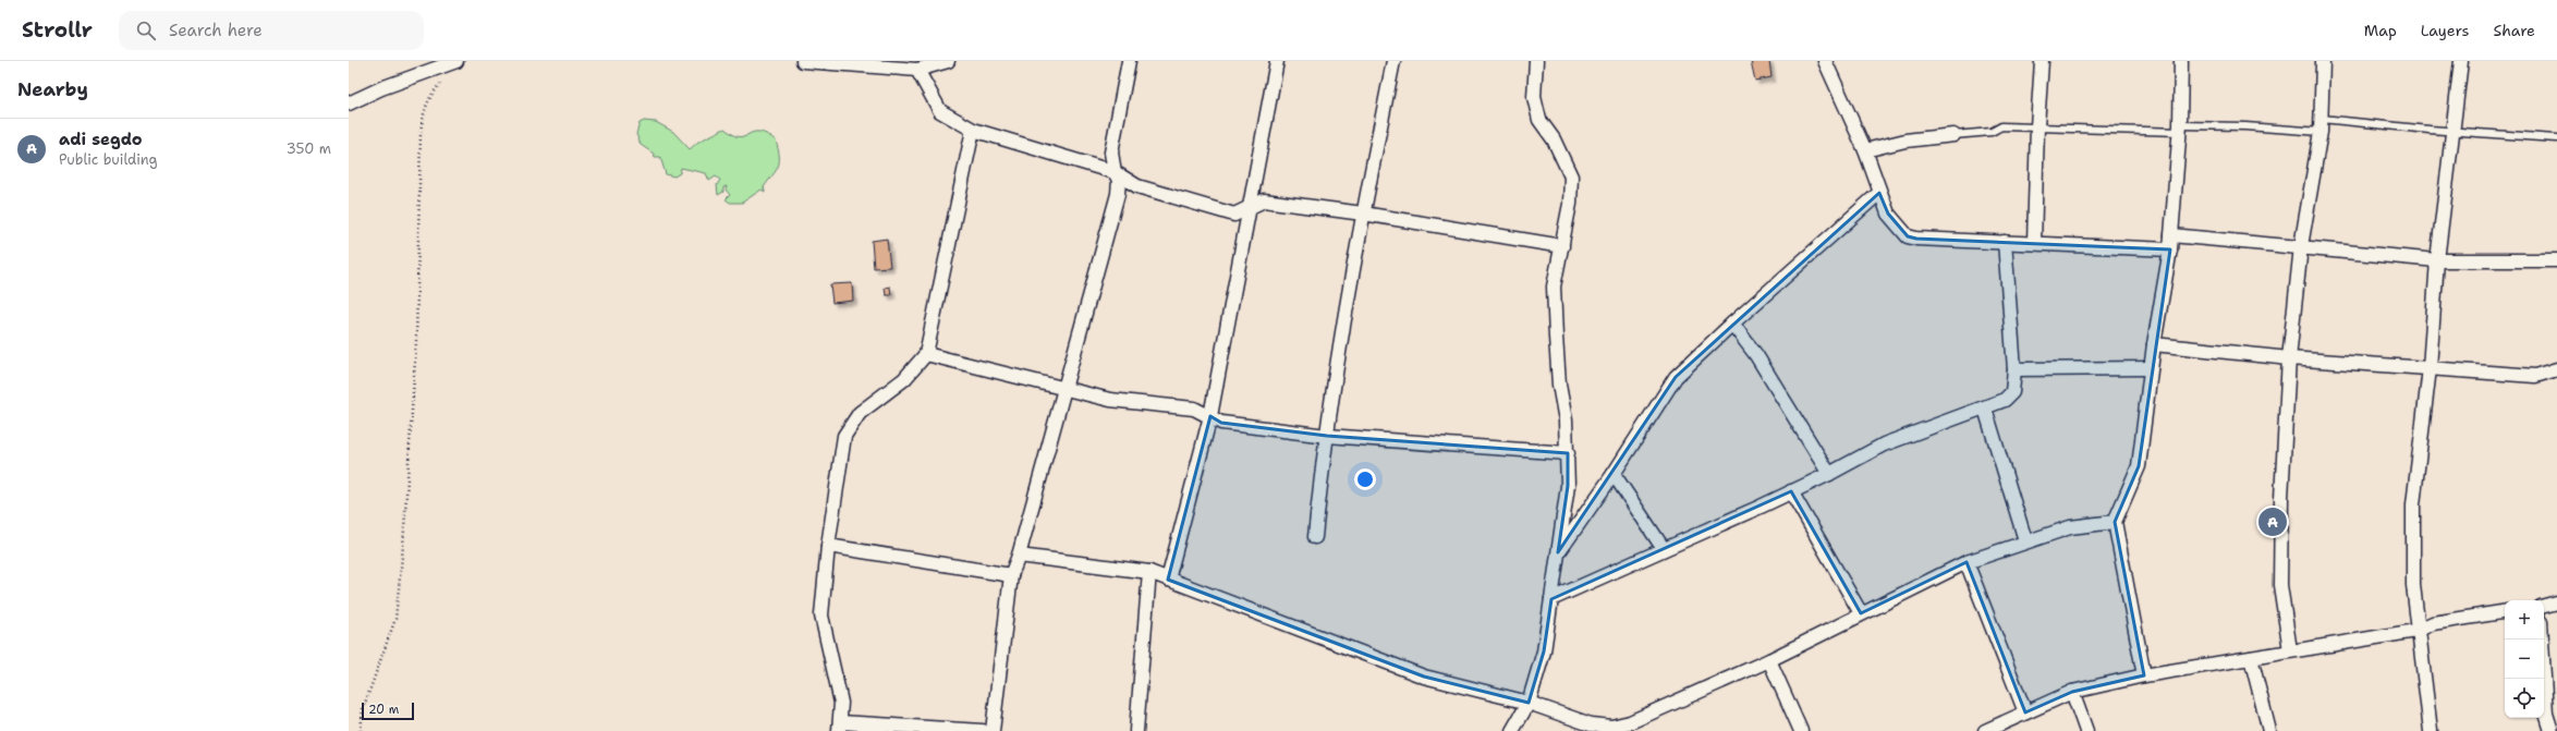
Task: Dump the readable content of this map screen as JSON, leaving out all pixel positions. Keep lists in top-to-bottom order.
{
  "scale_bar": "20 m",
  "page": {
    "header": "Strollr",
    "search": "Search here",
    "nav": ["Map", "Layers", "Share"],
    "heading": "Nearby",
    "list": [
      {
        "mark": "A",
        "name": "adi segdo",
        "note": "Public building",
        "value": "350 m"
      }
    ],
    "pins": "A",
    "map_buttons": ["+", "−"],
    "scale": "20 m"
  }
}
